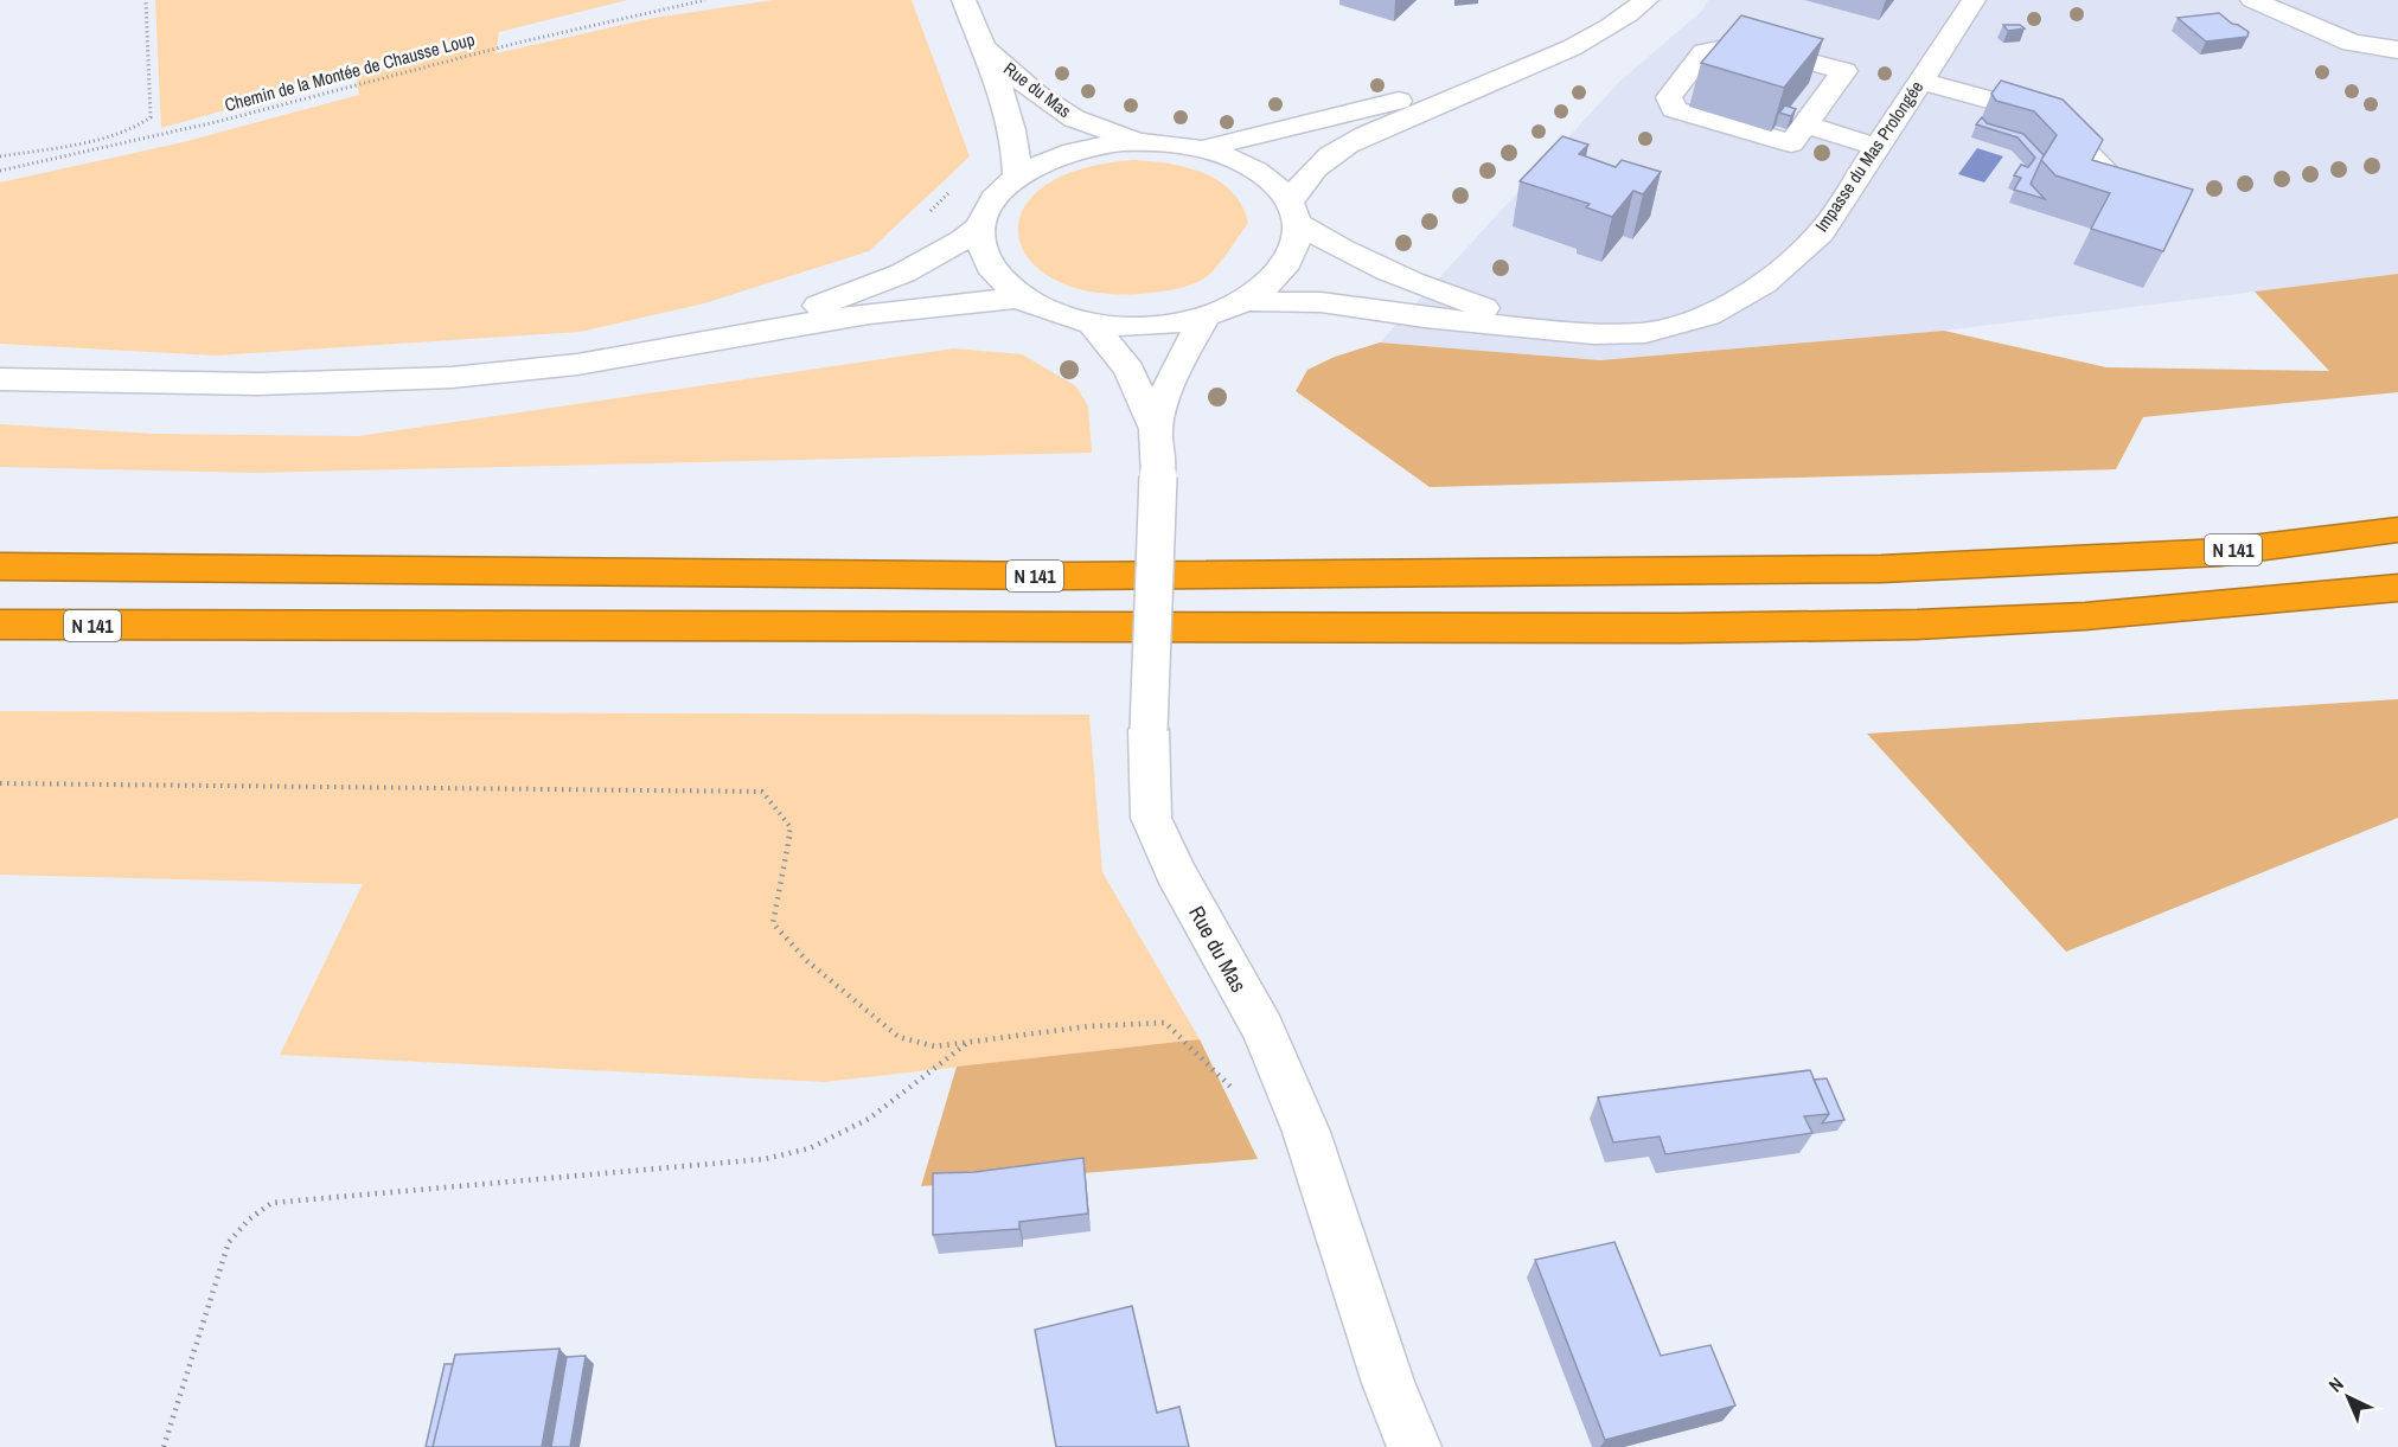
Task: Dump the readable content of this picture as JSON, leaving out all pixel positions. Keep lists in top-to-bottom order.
{
  "streets": {
    "highway": ["N 141"],
    "street": ["Rue du Mas", "Impasse du Mas Prolongée"],
    "path": ["Chemin de la Montée de Chausse Loup"]
  },
  "north": "top left"
}
